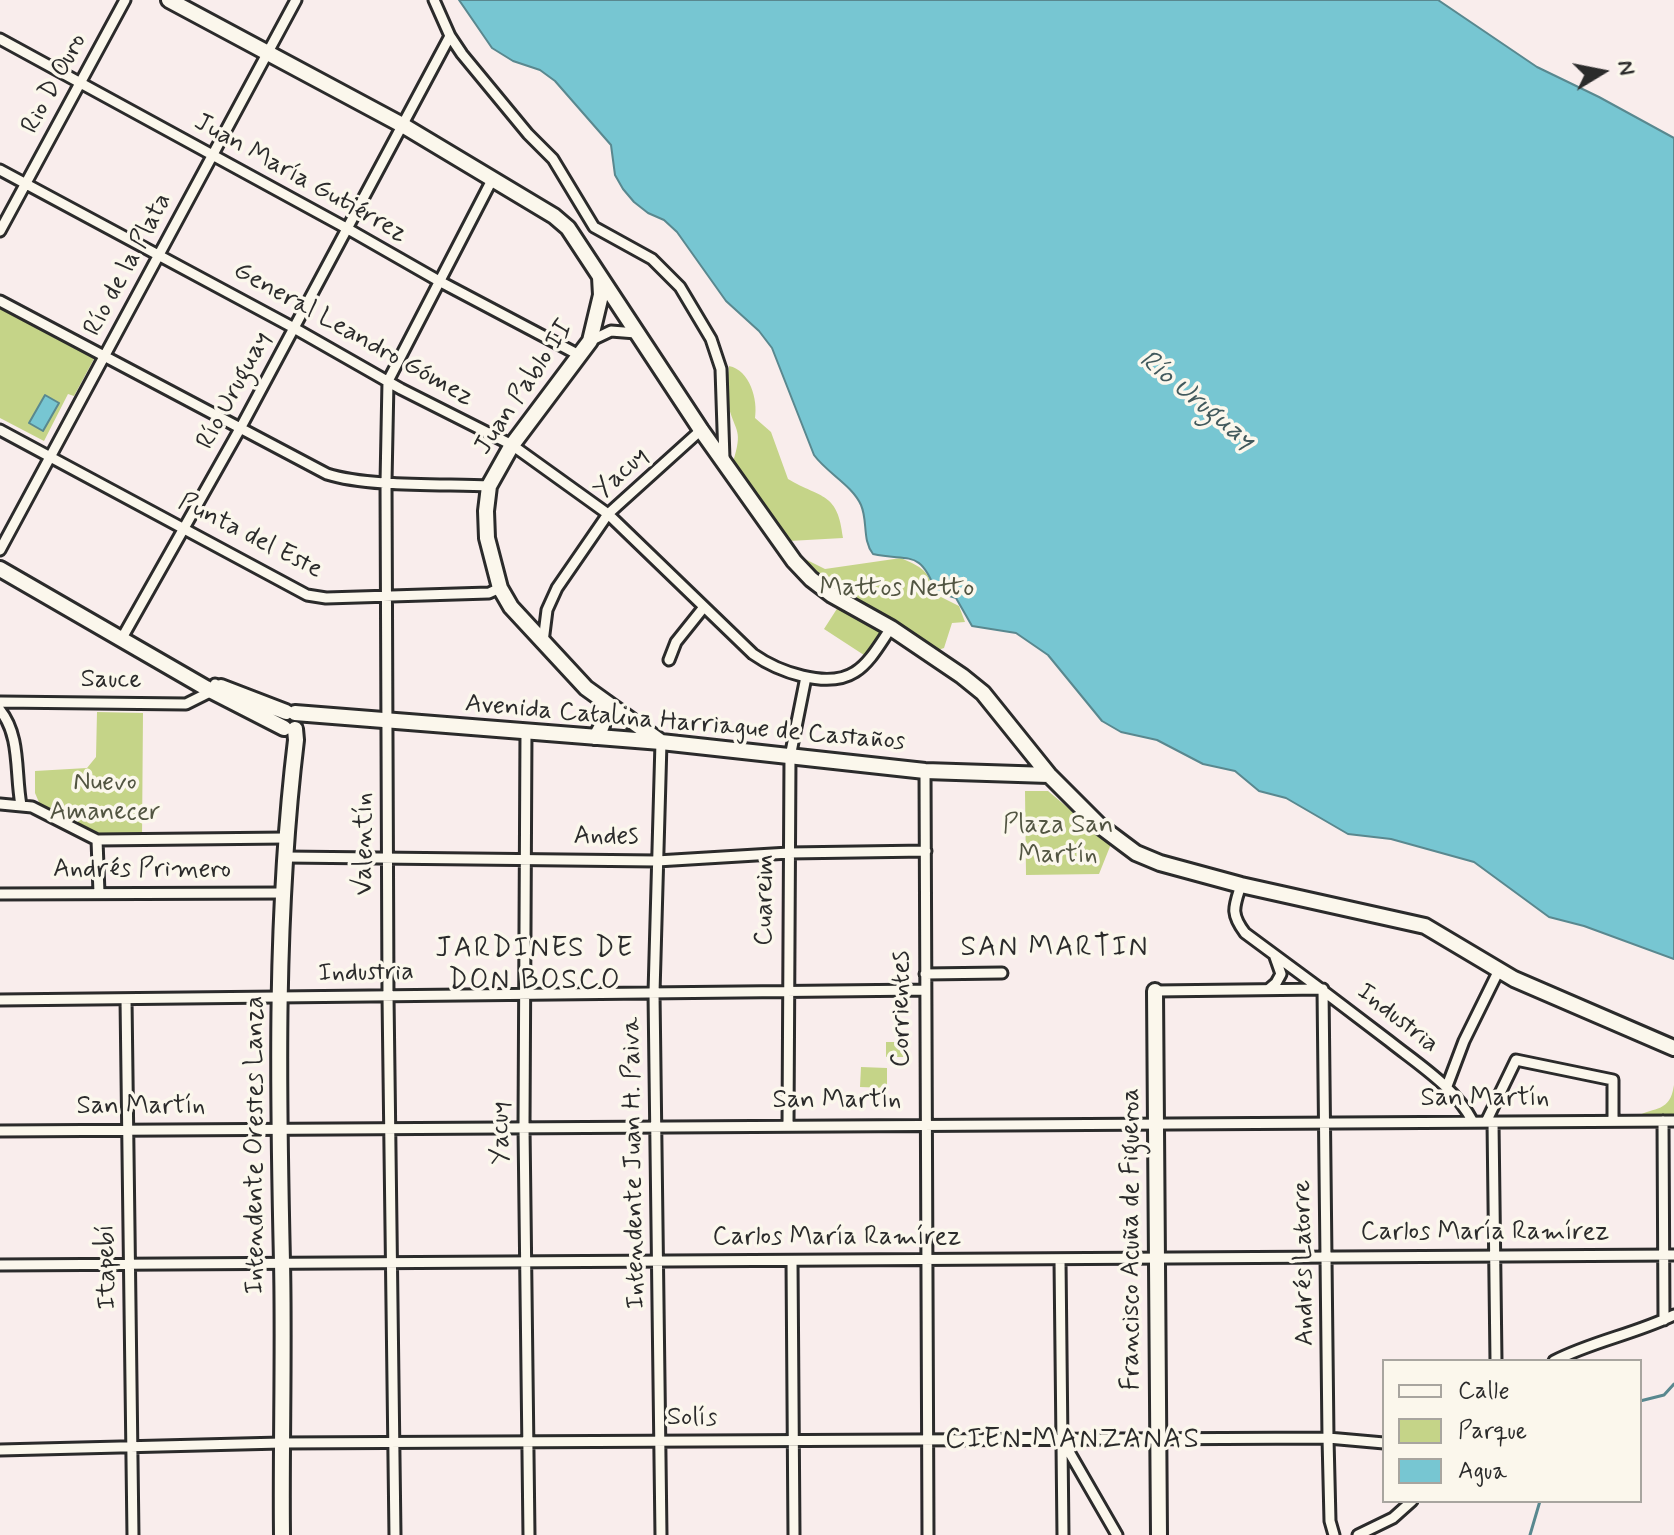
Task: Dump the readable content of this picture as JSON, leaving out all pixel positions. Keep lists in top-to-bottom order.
{
  "streets": {
    "street": [
      "Rio D Ouro",
      "Juan María Gutiérrez",
      "Río de la Plata",
      "General Leandro Gómez",
      "Juan Pablo II",
      "Río Uruguay",
      "Yacuy",
      "Punta del Este",
      "Sauce",
      "Avenida Catalina Harriague de Castaños",
      "Andes",
      "Valentín",
      "Andrés Primero",
      "Cuareim",
      "Industria",
      "Corrientes",
      "San Martín",
      "Intendente Orestes Lanza",
      "Intendente Juan H. Paiva",
      "Carlos María Ramírez",
      "Francisco Acuña de Figueroa",
      "Andrés Latorre",
      "Itapebí",
      "Solís"
    ]
  },
  "crossings": [
    ["Rio D Ouro", "Juan María Gutiérrez"],
    ["Rio D Ouro", "General Leandro Gómez"],
    ["Juan María Gutiérrez", "Río de la Plata"],
    ["Juan María Gutiérrez", "Juan Pablo II"],
    ["Juan María Gutiérrez", "Río Uruguay"],
    ["Juan María Gutiérrez", "Valentín"],
    ["Río de la Plata", "General Leandro Gómez"],
    ["Río de la Plata", "Punta del Este"],
    ["General Leandro Gómez", "Juan Pablo II"],
    ["General Leandro Gómez", "Río Uruguay"],
    ["General Leandro Gómez", "Yacuy"],
    ["General Leandro Gómez", "Valentín"],
    ["General Leandro Gómez", "Cuareim"],
    ["Juan Pablo II", "Yacuy"],
    ["Juan Pablo II", "Punta del Este"],
    ["Juan Pablo II", "Avenida Catalina Harriague de Castaños"],
    ["Juan Pablo II", "Intendente Juan H. Paiva"],
    ["Río Uruguay", "Punta del Este"],
    ["Río Uruguay", "Avenida Catalina Harriague de Castaños"],
    ["Yacuy", "Avenida Catalina Harriague de Castaños"],
    ["Yacuy", "Andes"],
    ["Yacuy", "Industria"],
    ["Yacuy", "San Martín"],
    ["Yacuy", "Carlos María Ramírez"],
    ["Yacuy", "Solís"],
    ["Punta del Este", "Valentín"],
    ["Sauce", "Avenida Catalina Harriague de Castaños"],
    ["Avenida Catalina Harriague de Castaños", "Valentín"],
    ["Avenida Catalina Harriague de Castaños", "Cuareim"],
    ["Avenida Catalina Harriague de Castaños", "Corrientes"],
    ["Avenida Catalina Harriague de Castaños", "Intendente Orestes Lanza"],
    ["Avenida Catalina Harriague de Castaños", "Intendente Juan H. Paiva"],
    ["Andes", "Valentín"],
    ["Andes", "Cuareim"],
    ["Andes", "Corrientes"],
    ["Andes", "Intendente Orestes Lanza"],
    ["Andes", "Intendente Juan H. Paiva"],
    ["Valentín", "Industria"],
    ["Valentín", "San Martín"],
    ["Valentín", "Carlos María Ramírez"],
    ["Valentín", "Solís"],
    ["Andrés Primero", "Intendente Orestes Lanza"],
    ["Cuareim", "Industria"],
    ["Cuareim", "San Martín"],
    ["Industria", "Corrientes"],
    ["Industria", "San Martín"],
    ["Industria", "Intendente Orestes Lanza"],
    ["Industria", "Intendente Juan H. Paiva"],
    ["Industria", "Francisco Acuña de Figueroa"],
    ["Industria", "Andrés Latorre"],
    ["Industria", "Itapebí"],
    ["Corrientes", "San Martín"],
    ["Corrientes", "Carlos María Ramírez"],
    ["Corrientes", "Solís"],
    ["San Martín", "Intendente Orestes Lanza"],
    ["San Martín", "Intendente Juan H. Paiva"],
    ["San Martín", "Francisco Acuña de Figueroa"],
    ["San Martín", "Andrés Latorre"],
    ["San Martín", "Itapebí"],
    ["Intendente Orestes Lanza", "Carlos María Ramírez"],
    ["Intendente Orestes Lanza", "Solís"],
    ["Intendente Juan H. Paiva", "Carlos María Ramírez"],
    ["Intendente Juan H. Paiva", "Solís"],
    ["Carlos María Ramírez", "Francisco Acuña de Figueroa"],
    ["Carlos María Ramírez", "Andrés Latorre"],
    ["Carlos María Ramírez", "Itapebí"],
    ["Francisco Acuña de Figueroa", "Solís"],
    ["Andrés Latorre", "Solís"],
    ["Itapebí", "Solís"]
  ],
  "districts": ["SAN MARTIN", "JARDINES DE DON BOSCO", "CIEN MANZANAS"],
  "water": ["Río Uruguay"],
  "parks": ["Mattos Netto", "Nuevo Amanecer", "Plaza San Martín"],
  "legend": ["Calle", "Parque", "Agua"],
  "north": "right"
}
